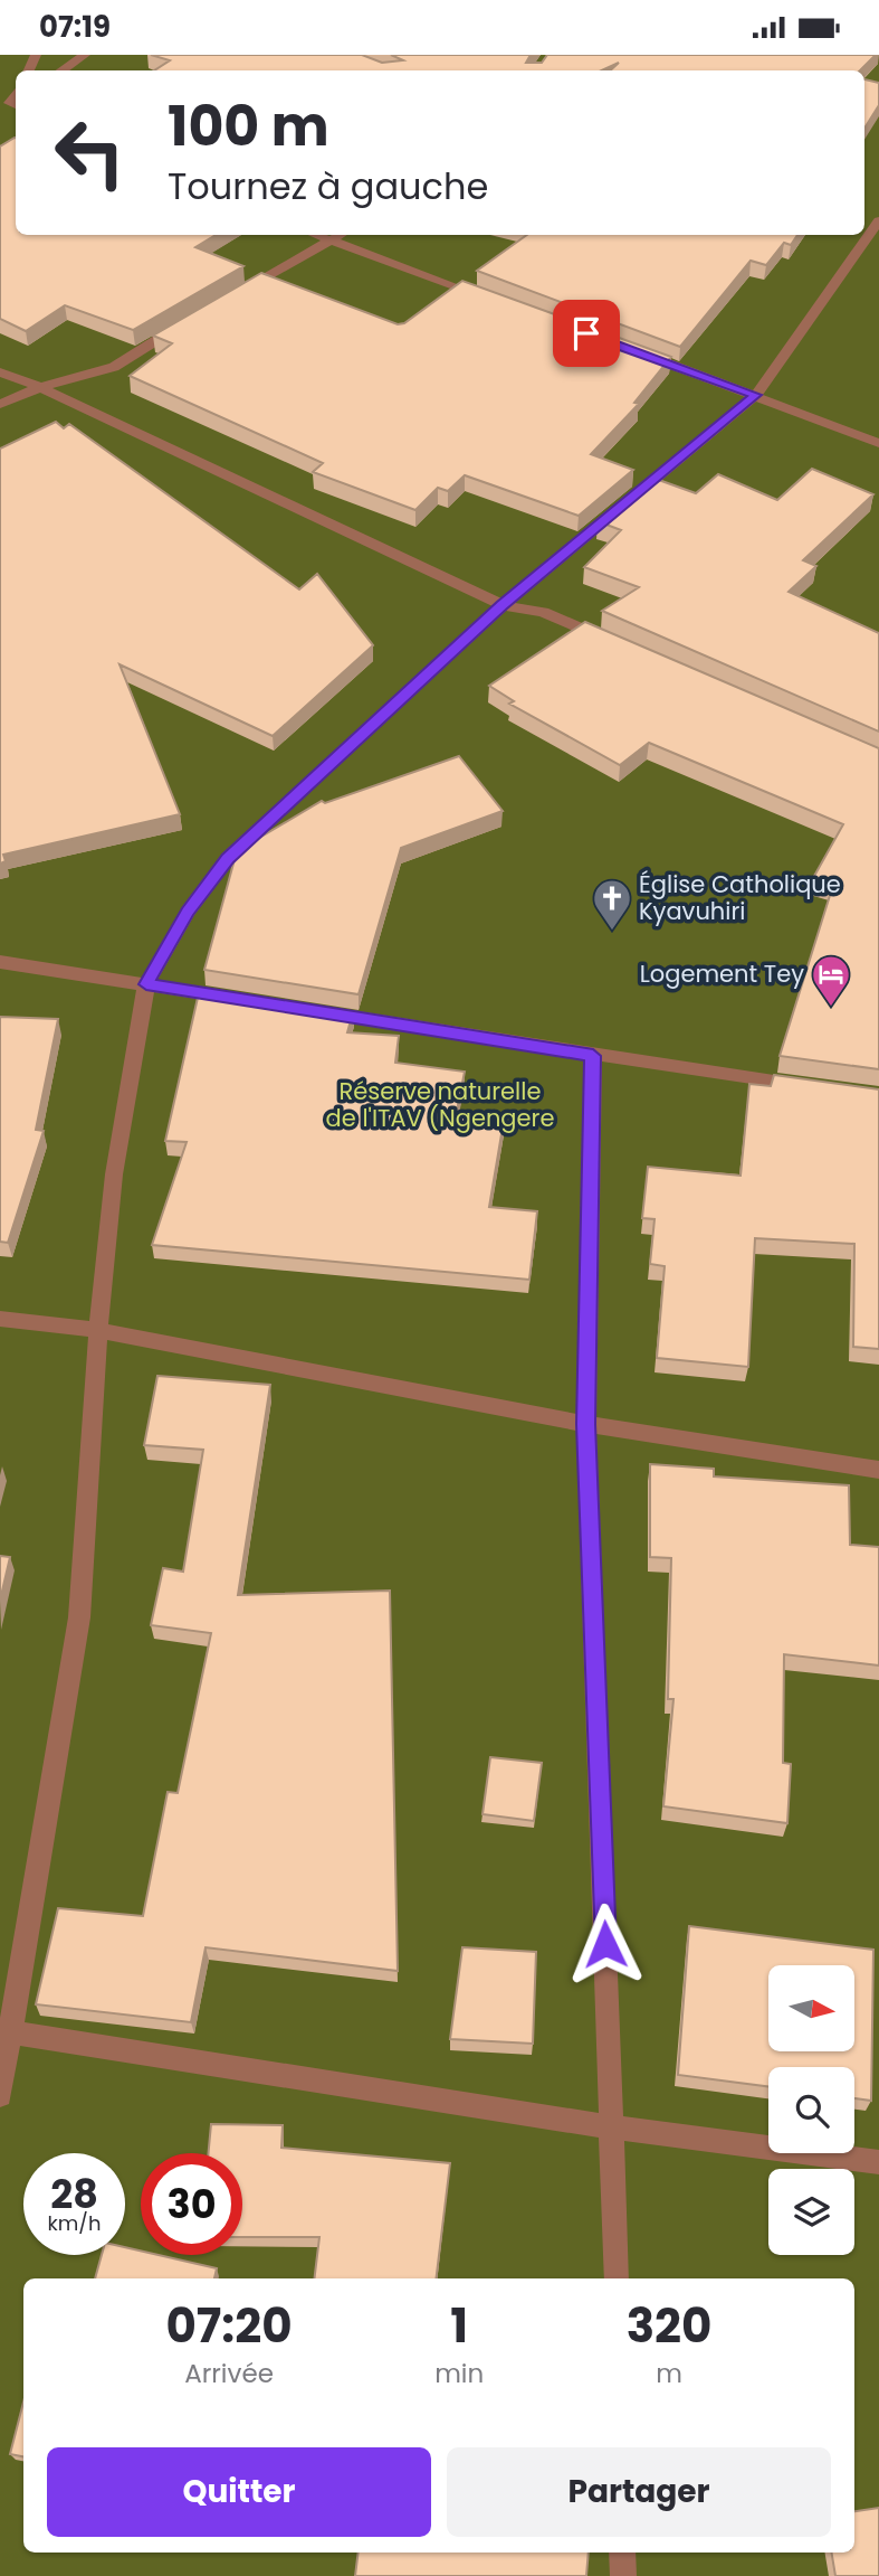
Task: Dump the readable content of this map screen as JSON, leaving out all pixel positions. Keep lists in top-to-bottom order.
{
  "parks": ["Réserve naturelle de l'ITAV (Ngengere"],
  "places": {
    "church": ["Église Catholique Kyavuhiri"],
    "hotel": ["Logement Tey"]
  },
  "north": "right",
  "page": {
    "status": "07:19",
    "turn": ["100 m", "Tournez à gauche"],
    "speed": "28 km/h",
    "limit": "30",
    "eta": [
      "07:20",
      "Arrivée",
      "1",
      "min",
      "320",
      "m"
    ],
    "buttons": ["Quitter", "Partager"]
  }
}
